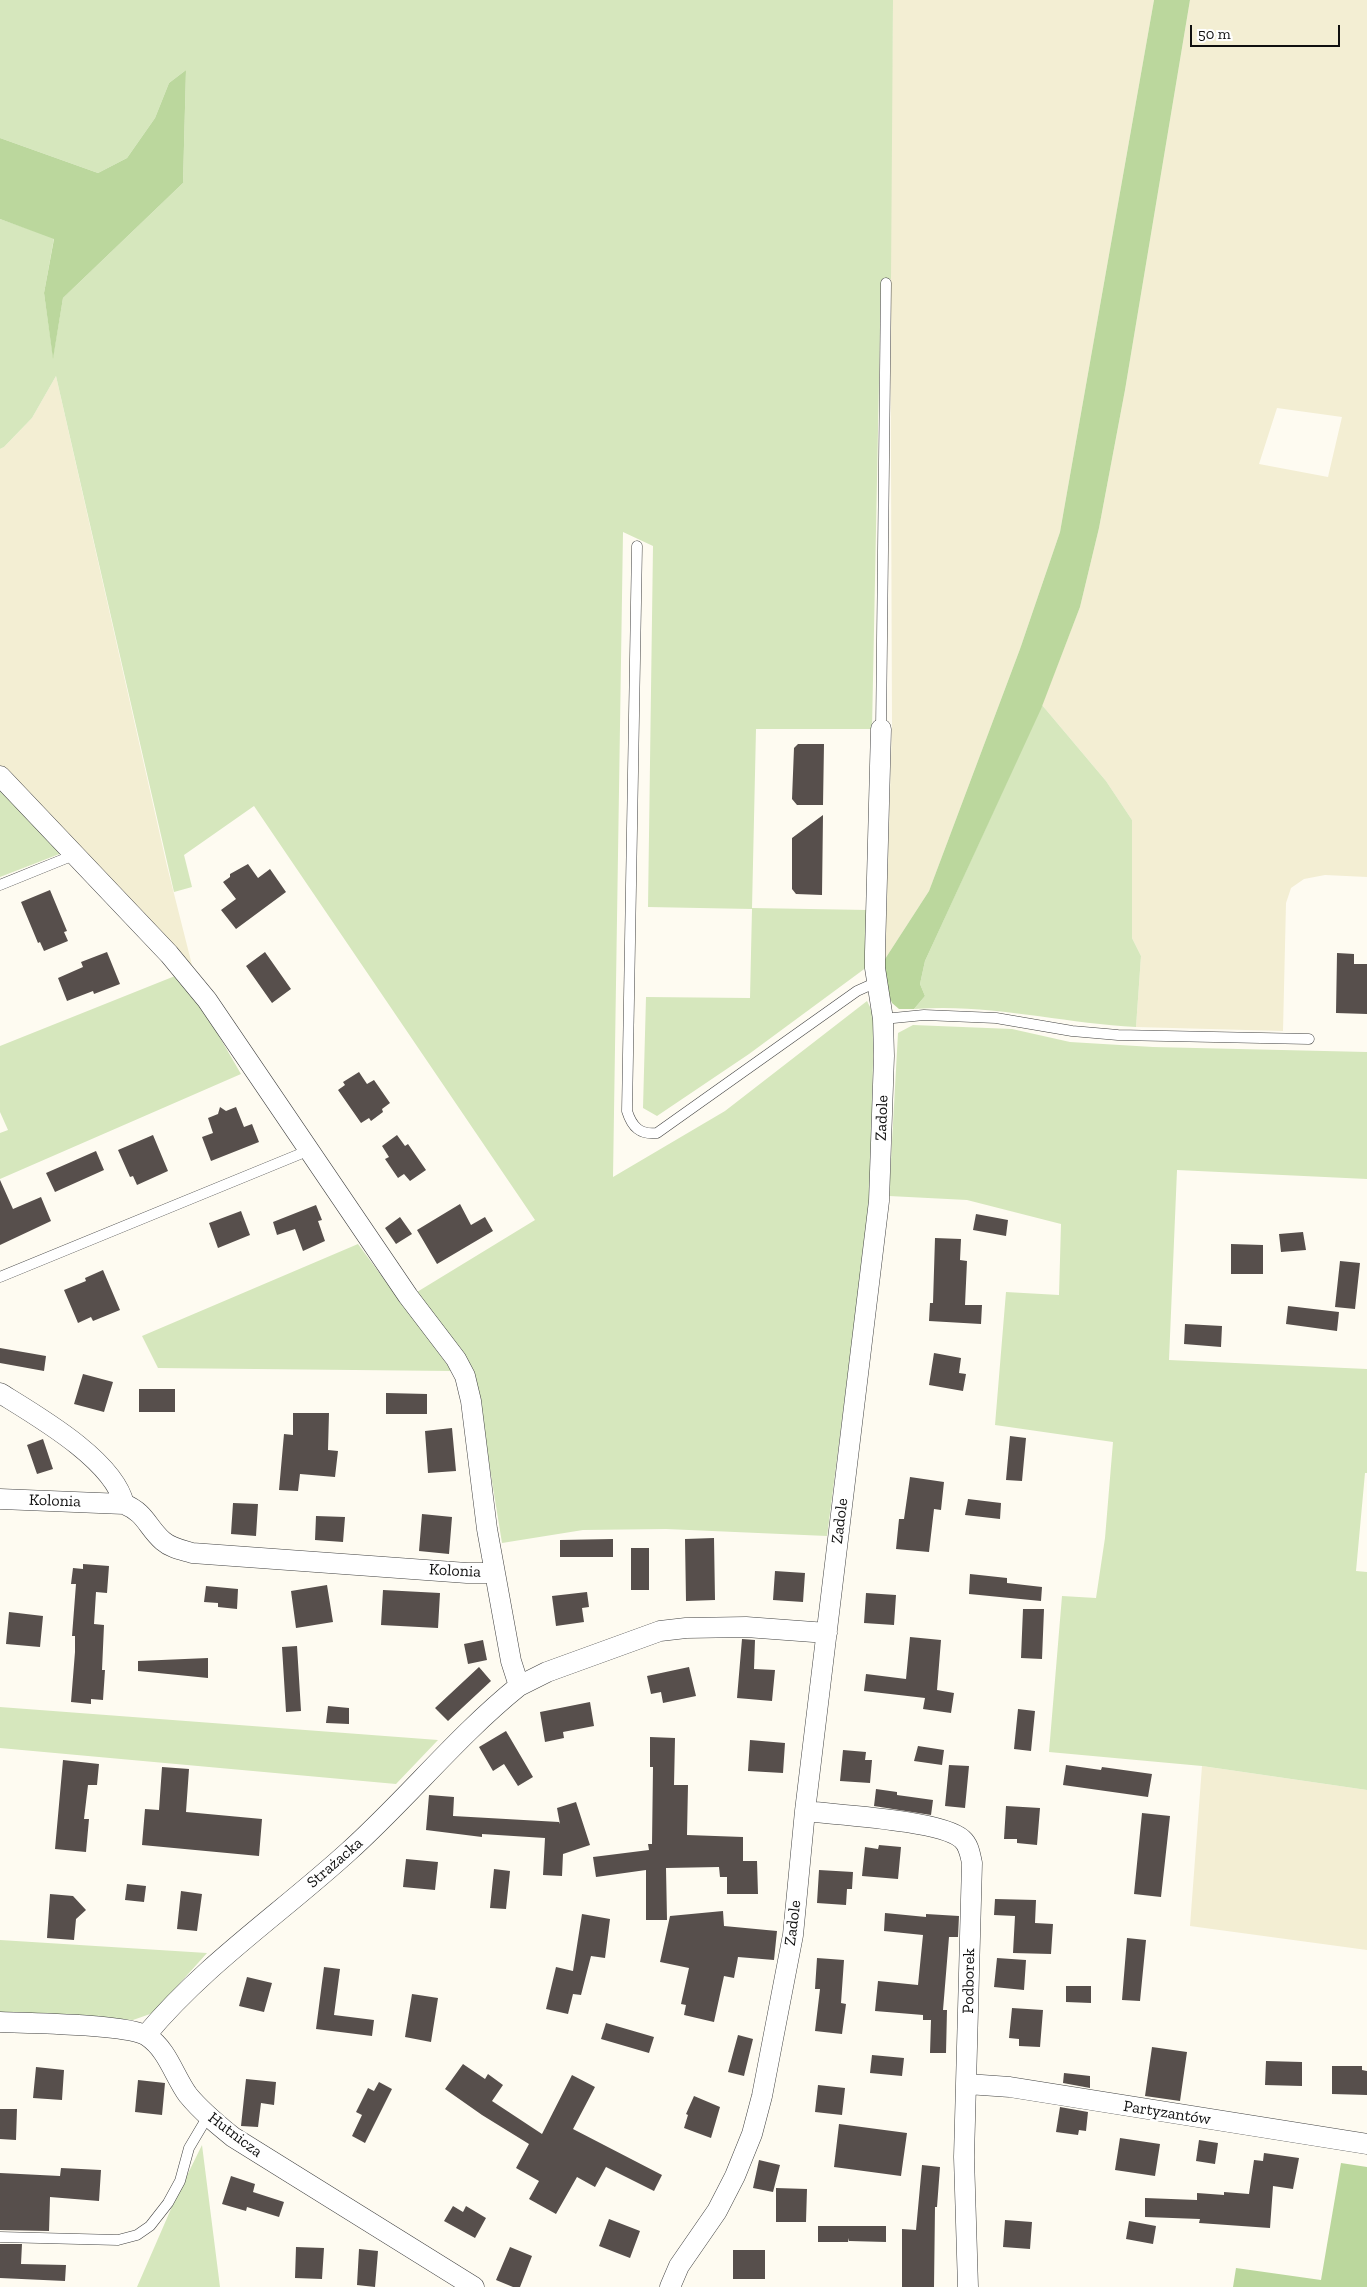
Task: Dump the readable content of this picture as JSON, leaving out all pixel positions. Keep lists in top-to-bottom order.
{
  "streets": {
    "street": [
      "Zadole",
      "Kolonia",
      "Strażacka",
      "Podborek",
      "Partyzantów",
      "Hutnicza"
    ]
  },
  "crossings": [
    ["Zadole", "Podborek"],
    ["Kolonia", "Strażacka"],
    ["Strażacka", "Hutnicza"],
    ["Podborek", "Partyzantów"]
  ],
  "scale_bar": "50 m"
}
